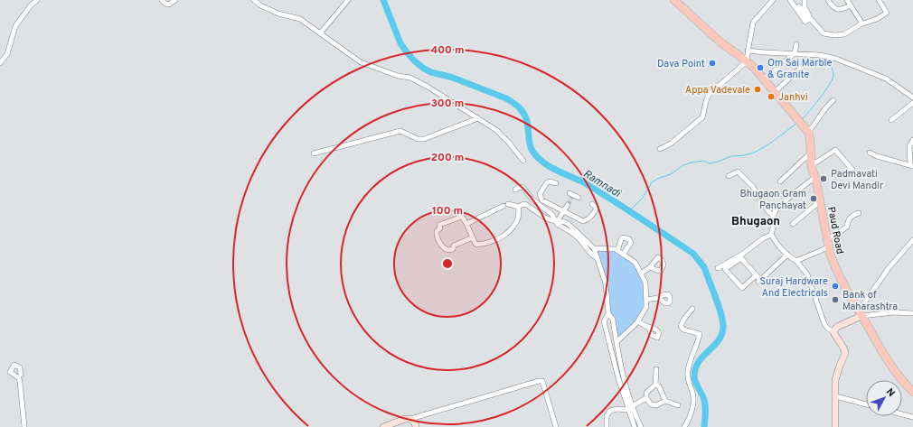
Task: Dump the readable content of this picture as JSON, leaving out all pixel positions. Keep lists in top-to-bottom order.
{
  "streets": {
    "main road": ["Paud Road"]
  },
  "districts": ["Bhugaon"],
  "water": ["Ramnadi"],
  "places": [
    "Dava Point",
    "Om Sai Marble & Granite",
    "Appa Vadevale",
    "Janhvi",
    "Padmavati Devi Mandir",
    "Bhugaon Gram Panchayat",
    "Suraj Hardware And Electricals",
    "Bank of Maharashtra"
  ],
  "north": "top right",
  "rings": [
    "400 m",
    "300 m",
    "200 m",
    "100 m"
  ]
}
